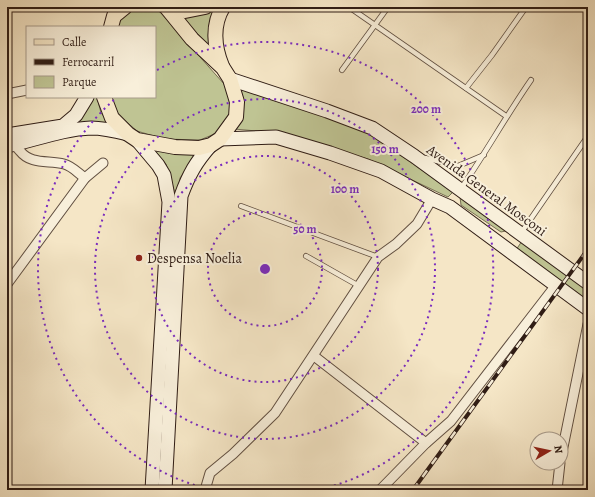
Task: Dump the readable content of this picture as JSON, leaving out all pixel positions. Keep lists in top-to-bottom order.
{
  "streets": {
    "main road": ["Avenida General Mosconi"]
  },
  "places": ["Despensa Noelia"],
  "legend": ["Calle", "Ferrocarril", "Parque"],
  "north": "right",
  "rings": [
    "200 m",
    "150 m",
    "100 m",
    "50 m"
  ]
}
